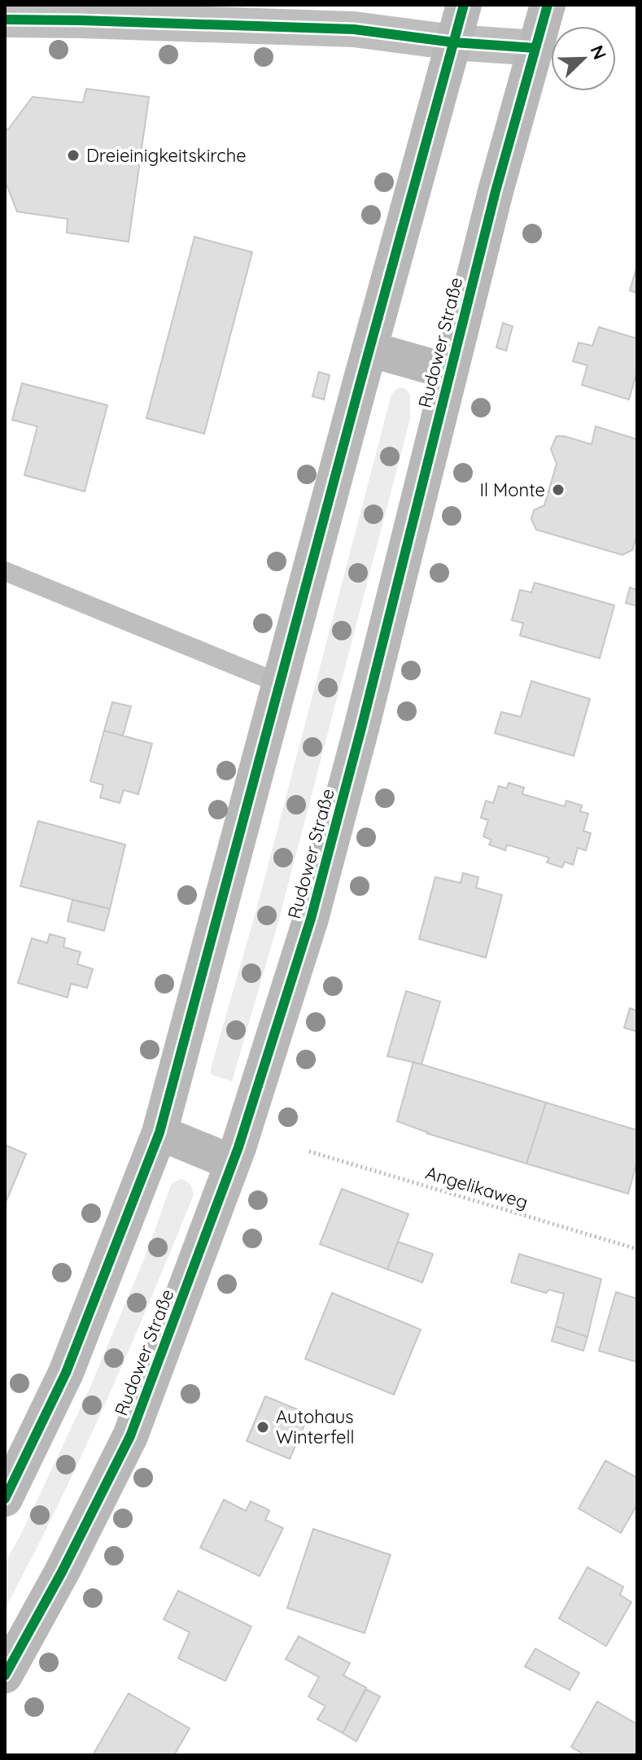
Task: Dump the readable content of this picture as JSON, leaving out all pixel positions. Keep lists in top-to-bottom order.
{
  "streets": {
    "main road": ["Rudower Straße"],
    "path": ["Angelikaweg"]
  },
  "places": ["Dreieinigkeitskirche", "Il Monte", "Autohaus Winterfell"],
  "north": "top right"
}
